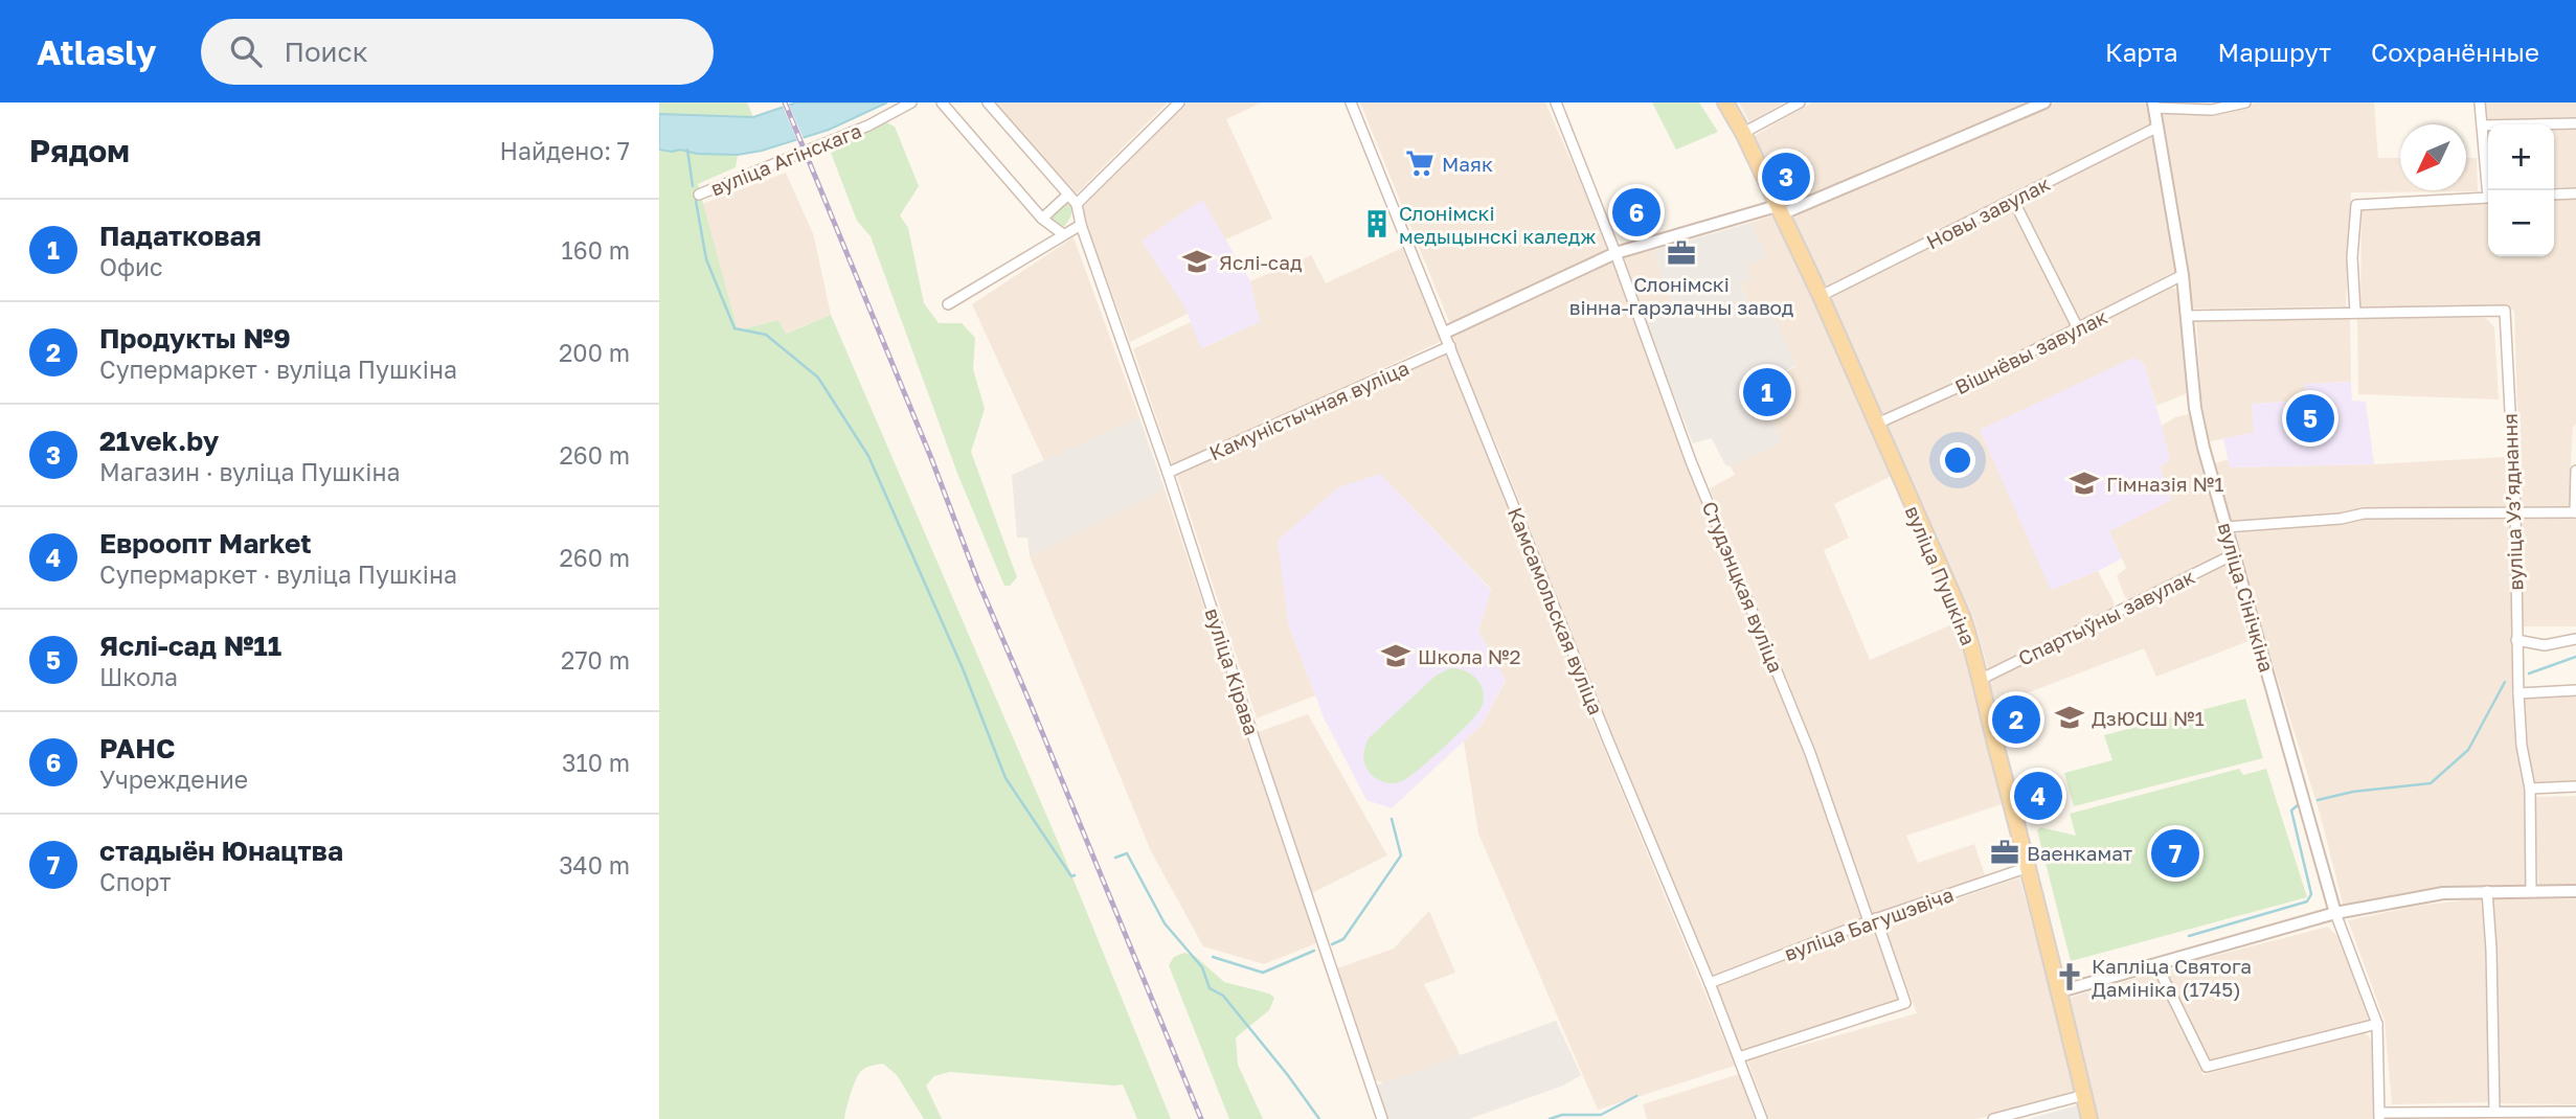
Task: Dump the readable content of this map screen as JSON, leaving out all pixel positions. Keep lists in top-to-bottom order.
{
  "streets": {
    "main road": ["вуліца Пушкіна"],
    "street": [
      "вуліца Агінскага",
      "Новы завулак",
      "Вішнёвы завулак",
      "Камуністычная вуліца",
      "вуліца Узʼяднання",
      "Студэнцкая вуліца",
      "вуліца Сінічкіна",
      "Камсамольская вуліца",
      "Спартыўны завулак",
      "вуліца Кірава",
      "вуліца Багушэвіча"
    ]
  },
  "crossings": [
    ["Новы завулак", "вуліца Пушкіна"],
    ["Новы завулак", "вуліца Сінічкіна"],
    ["Вішнёвы завулак", "вуліца Пушкіна"],
    ["Вішнёвы завулак", "вуліца Сінічкіна"],
    ["Камуністычная вуліца", "Камсамольская вуліца"],
    ["Камуністычная вуліца", "вуліца Кірава"],
    ["вуліца Пушкіна", "Спартыўны завулак"],
    ["вуліца Пушкіна", "вуліца Багушэвіча"],
    ["Студэнцкая вуліца", "Камсамольская вуліца"],
    ["Студэнцкая вуліца", "вуліца Багушэвіча"],
    ["вуліца Сінічкіна", "Спартыўны завулак"],
    ["Камсамольская вуліца", "вуліца Багушэвіча"]
  ],
  "places": {
    "supermarket": ["Маяк"],
    "building": ["Слонімскі медыцынскі каледж"],
    "office": ["Слонімскі вінна-гарэлачны завод", "Ваенкамат"],
    "school or university": [
      "Яслі-сад",
      "Гімназія №1",
      "Школа №2",
      "ДзЮСШ №1"
    ],
    "church": ["Капліца Святога Дамініка (1745)"]
  },
  "north": "bottom left",
  "page": {
    "header": "Atlasly",
    "search": "Поиск",
    "nav": ["Карта", "Маршрут", "Сохранённые"],
    "heading": ["Рядом", "Найдено: 7"],
    "map_buttons": ["+", "−"],
    "pins": [
      "3",
      "6",
      "1",
      "5",
      "2",
      "4",
      "7"
    ],
    "list": [
      {
        "mark": "1",
        "name": "Падатковая",
        "note": "Офис",
        "value": "160 m"
      },
      {
        "mark": "2",
        "name": "Продукты №9",
        "note": "Супермаркет · вуліца Пушкіна",
        "value": "200 m"
      },
      {
        "mark": "3",
        "name": "21vek.by",
        "note": "Магазин · вуліца Пушкіна",
        "value": "260 m"
      },
      {
        "mark": "4",
        "name": "Евроопт Market",
        "note": "Супермаркет · вуліца Пушкіна",
        "value": "260 m"
      },
      {
        "mark": "5",
        "name": "Яслі-сад №11",
        "note": "Школа",
        "value": "270 m"
      },
      {
        "mark": "6",
        "name": "РАНС",
        "note": "Учреждение",
        "value": "310 m"
      },
      {
        "mark": "7",
        "name": "стадыён Юнацтва",
        "note": "Спорт",
        "value": "340 m"
      }
    ]
  }
}
